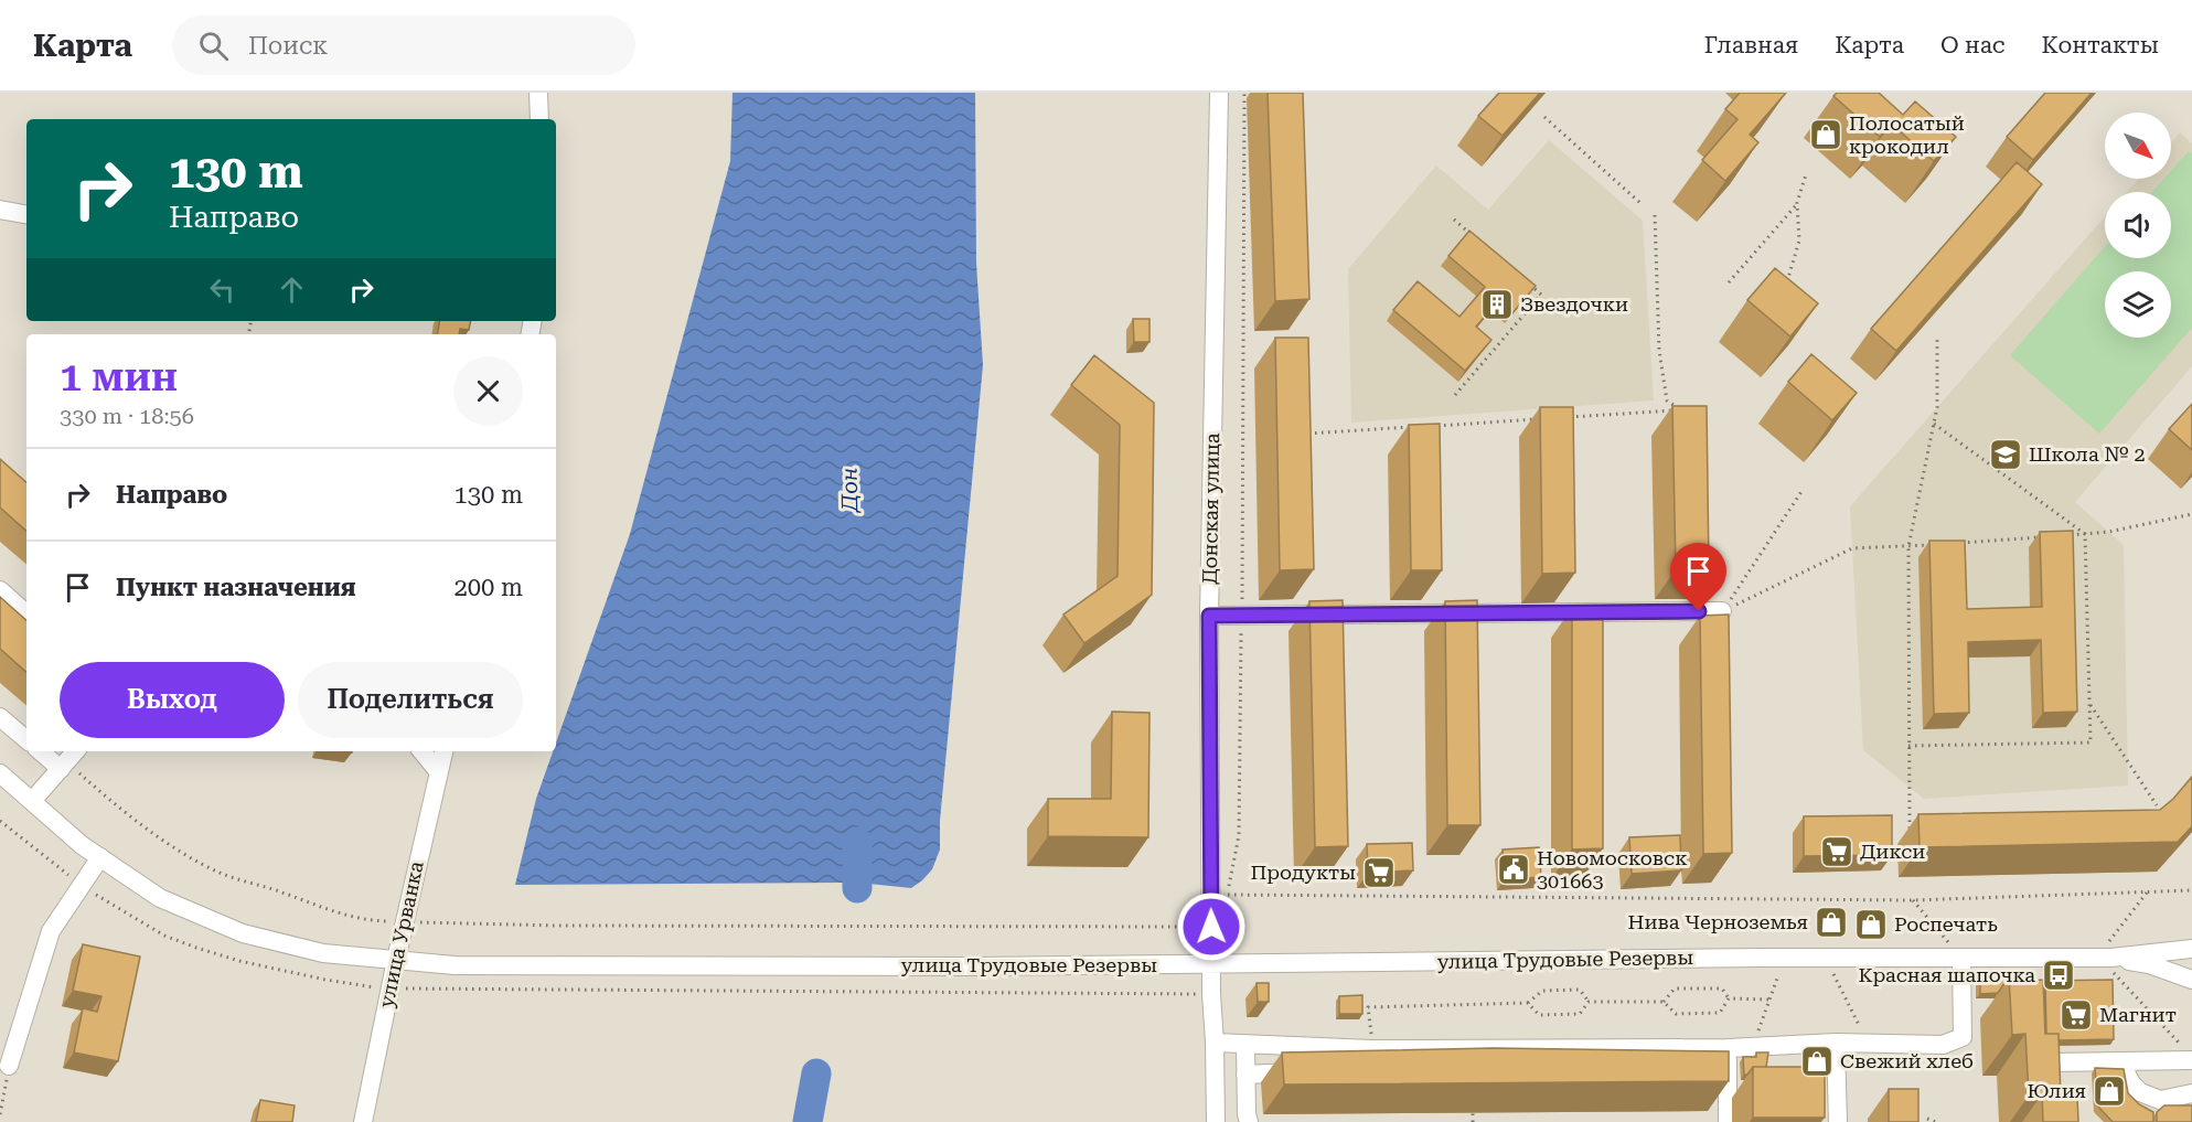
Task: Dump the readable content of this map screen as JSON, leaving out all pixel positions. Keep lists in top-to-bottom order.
{
  "streets": {
    "street": ["Донская улица", "улица Урванка", "улица Трудовые Резервы"]
  },
  "crossings": [
    ["Донская улица", "улица Трудовые Резервы"],
    ["улица Урванка", "улица Трудовые Резервы"]
  ],
  "water": ["Дон"],
  "places": {
    "shop": [
      "Полосатый крокодил",
      "Нива Черноземья",
      "Роспечать",
      "Свежий хлеб",
      "Юлия"
    ],
    "building": ["Звездочки"],
    "school or university": ["Школа № 2"],
    "supermarket": ["Дикси", "Продукты", "Магнит"],
    "public building": ["Новомосковск 301663"],
    "bus stop": ["Красная шапочка"]
  },
  "north": "bottom right",
  "page": {
    "header": "Карта",
    "search": "Поиск",
    "nav": [
      "Главная",
      "Карта",
      "О нас",
      "Контакты"
    ],
    "turn": ["130 m", "Направо"],
    "heading": ["1 мин", "330 m · 18:56"],
    "list": [
      {
        "name": "Направо",
        "value": "130 m"
      },
      {
        "name": "Пункт назначения",
        "value": "200 m"
      }
    ],
    "buttons": ["Выход", "Поделиться"]
  }
}
